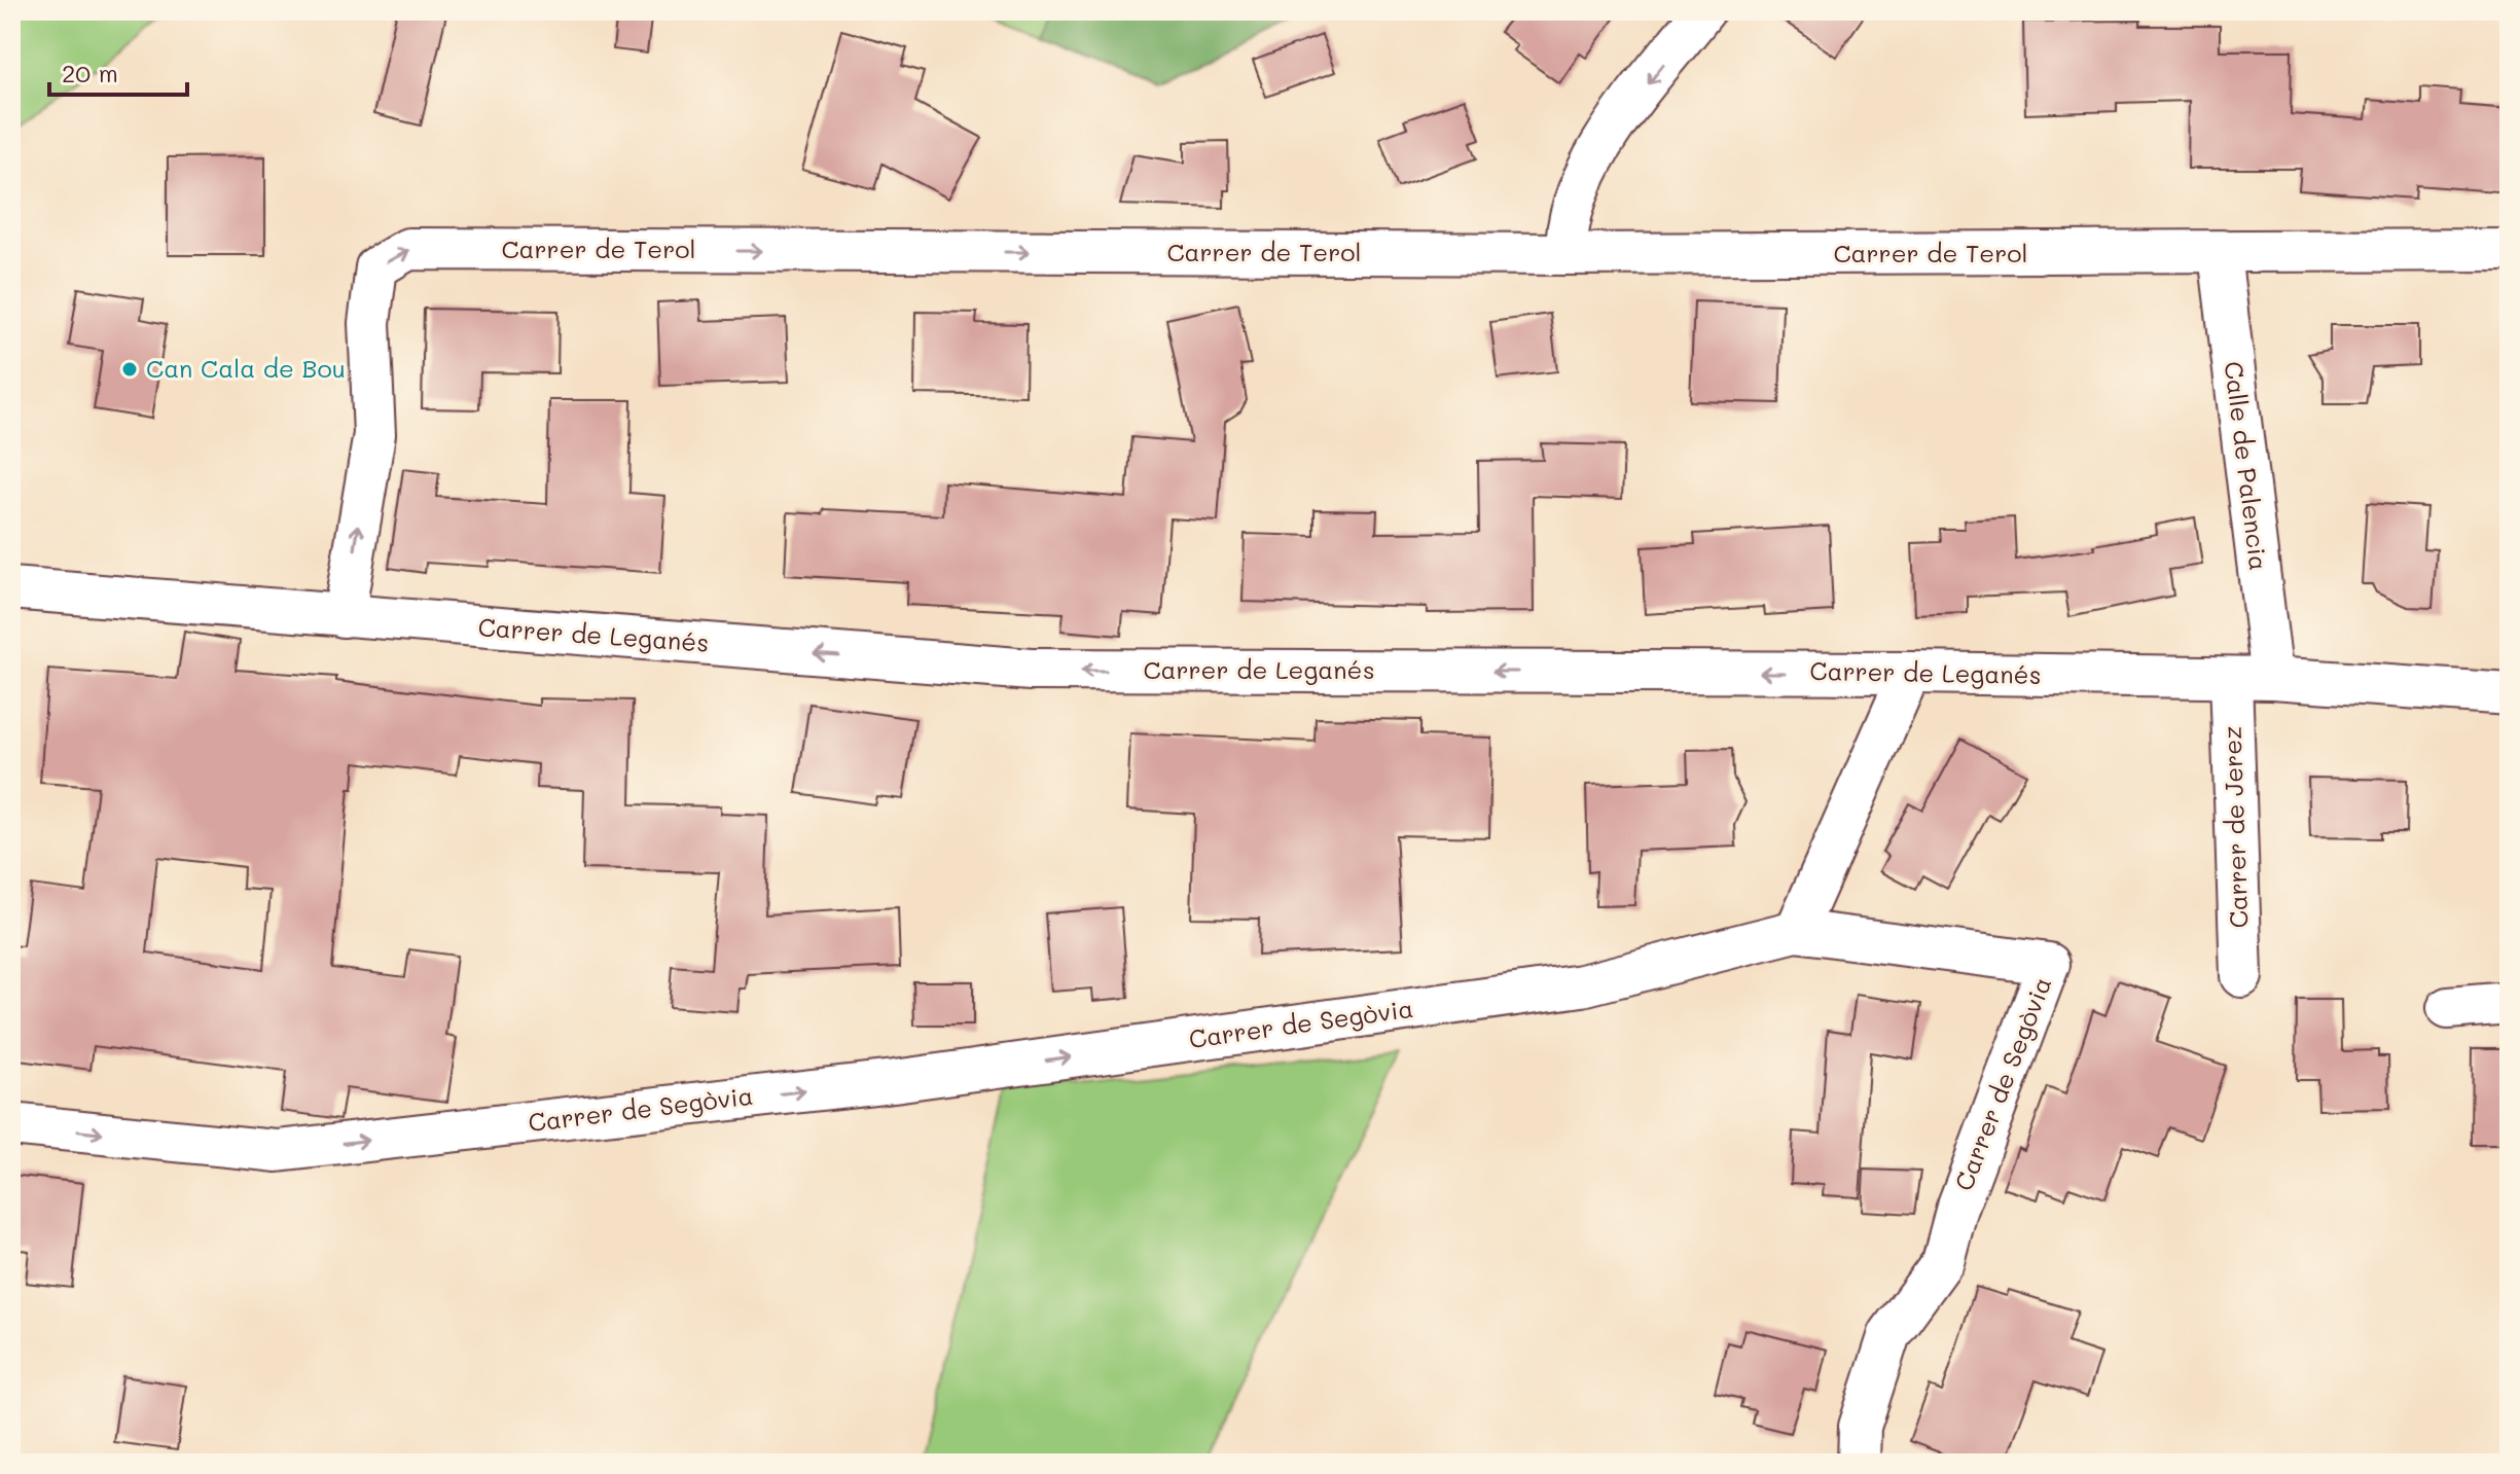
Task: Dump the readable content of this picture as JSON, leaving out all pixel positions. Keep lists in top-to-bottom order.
{
  "streets": {
    "street": [
      "Carrer de Terol",
      "Calle de Palencia",
      "Carrer de Leganés",
      "Carrer de Jerez",
      "Carrer de Segòvia"
    ]
  },
  "crossings": [
    ["Carrer de Terol", "Calle de Palencia"],
    ["Carrer de Terol", "Carrer de Leganés"],
    ["Calle de Palencia", "Carrer de Leganés"],
    ["Carrer de Leganés", "Carrer de Jerez"]
  ],
  "one_way": ["Carrer de Terol", "Carrer de Leganés", "Carrer de Segòvia"],
  "places": ["Can Cala de Bou"],
  "scale_bar": "20 m"
}
